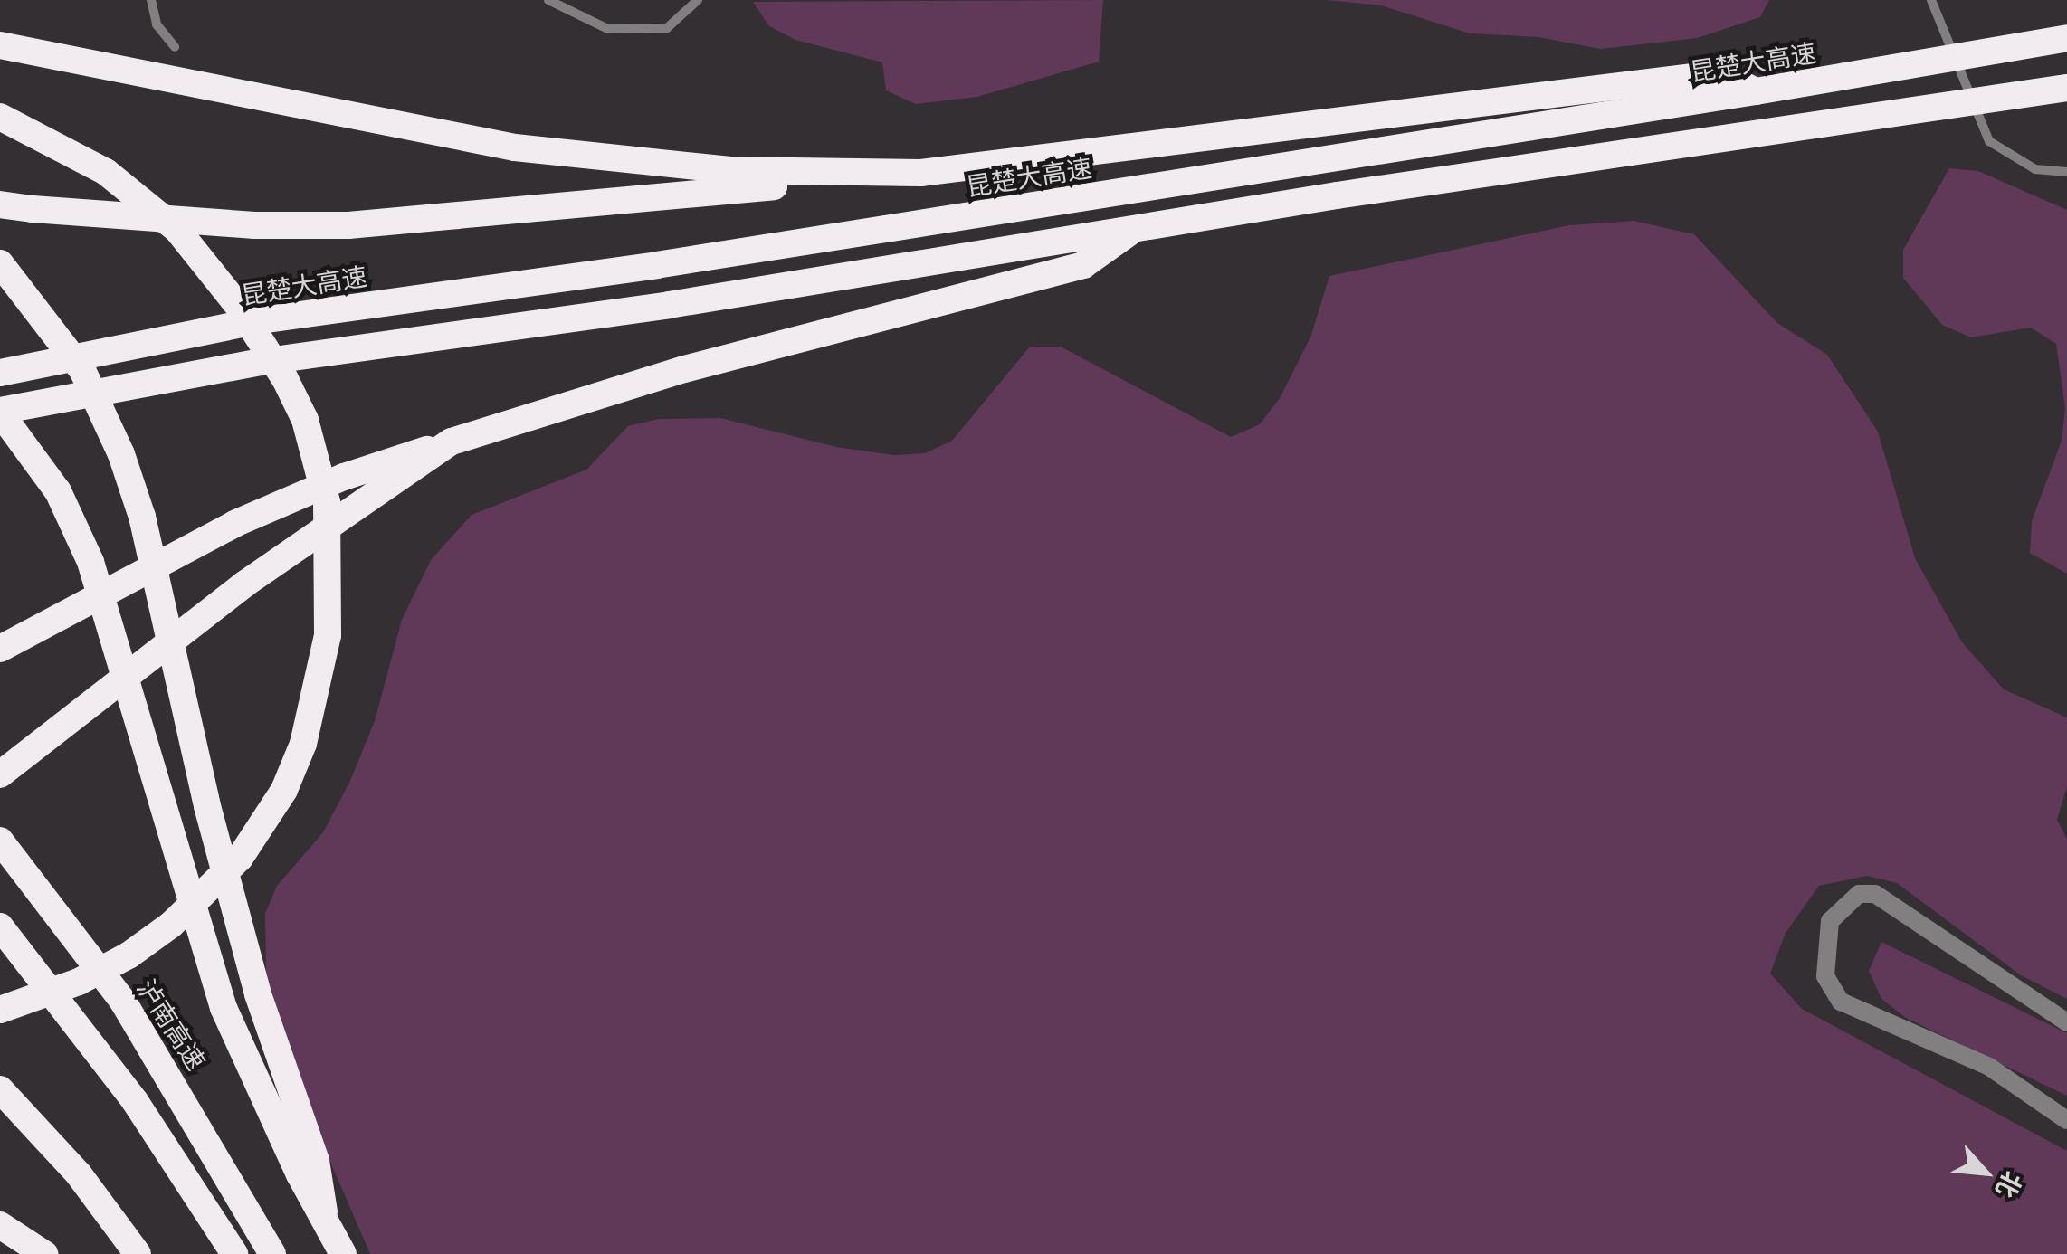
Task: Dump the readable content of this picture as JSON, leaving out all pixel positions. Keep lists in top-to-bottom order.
{
  "streets": {
    "highway": ["昆楚大高速", "泸南高速"]
  },
  "north": "bottom right"
}
